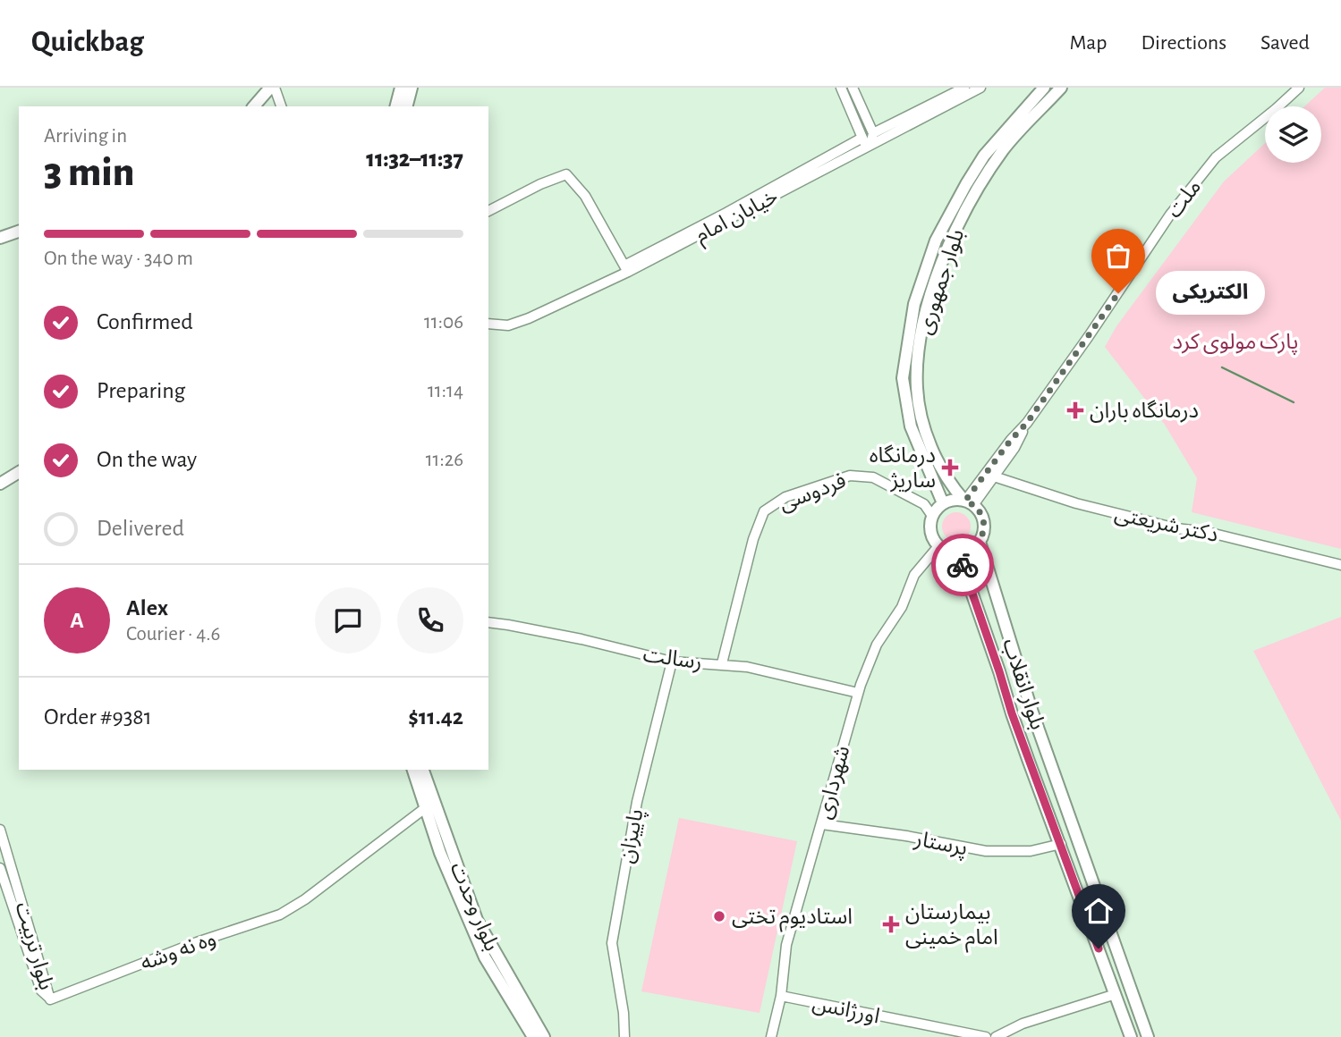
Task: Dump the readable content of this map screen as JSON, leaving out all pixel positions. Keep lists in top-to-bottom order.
{
  "streets": {
    "main road": ["بلوار جمهوری", "بلوار انقلاب", "بلوار وحدت"],
    "street": [
      "ملت",
      "خیابان امام",
      "فردوسی",
      "دکتر شریعتی",
      "رسالت",
      "شهرداری",
      "پاییزان",
      "پرستار",
      "بلوار تربیت",
      "وه نه وشه",
      "اورژانس"
    ]
  },
  "crossings": [
    ["ملت", "بلوار جمهوری"],
    ["ملت", "فردوسی"],
    ["ملت", "دکتر شریعتی"],
    ["ملت", "بلوار انقلاب"],
    ["ملت", "شهرداری"],
    ["بلوار جمهوری", "فردوسی"],
    ["بلوار جمهوری", "بلوار انقلاب"],
    ["بلوار جمهوری", "شهرداری"],
    ["فردوسی", "رسالت"],
    ["فردوسی", "بلوار انقلاب"],
    ["فردوسی", "شهرداری"],
    ["رسالت", "شهرداری"],
    ["رسالت", "پاییزان"],
    ["بلوار انقلاب", "شهرداری"],
    ["بلوار انقلاب", "پرستار"],
    ["شهرداری", "پرستار"],
    ["شهرداری", "اورژانس"],
    ["بلوار وحدت", "وه نه وشه"],
    ["بلوار تربیت", "وه نه وشه"]
  ],
  "parks": ["پارک مولوی کرد"],
  "places": {
    "other": ["الکتریکی", "استادیوم تختی"],
    "health": ["درمانگاه باران", "درمانگاه ساریژ", "بیمارستان امام خمینی"]
  },
  "page": {
    "header": "Quickbag",
    "nav": ["Map", "Directions", "Saved"],
    "heading": ["3 min", "Arriving in", "11:32–11:37"],
    "panel": [
      "Alex",
      "Courier · 4.6",
      "Order #9381",
      "$11.42"
    ],
    "bar": "On the way · 340 m",
    "bubble": "الکتریکی",
    "list": [
      ["Confirmed", "11:06"],
      ["Preparing", "11:14"],
      ["On the way", "11:26"],
      "Delivered"
    ],
    "round": "A"
  }
}
